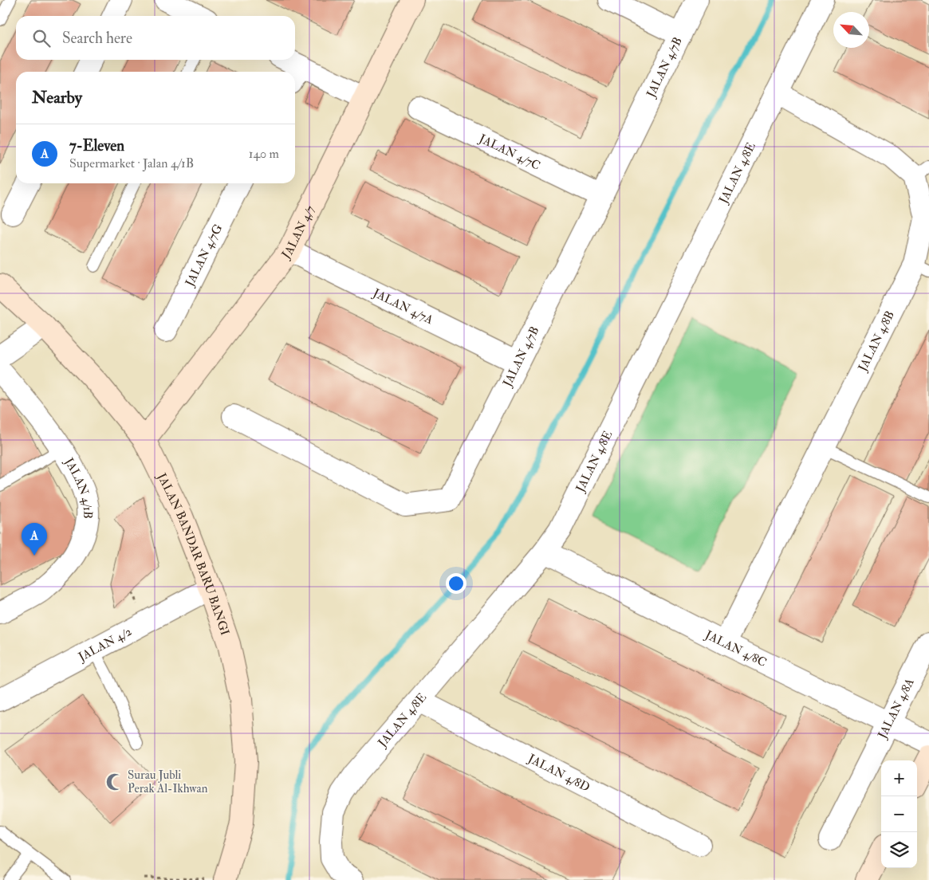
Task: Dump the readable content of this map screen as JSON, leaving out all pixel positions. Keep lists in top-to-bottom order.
{
  "streets": {
    "street": [
      "JALAN 4/7B",
      "JALAN 4/7C",
      "JALAN 4/8E",
      "JALAN 4/7",
      "JALAN 4/7G",
      "JALAN 4/7A",
      "JALAN 4/8B",
      "JALAN 4/1B",
      "JALAN BANDAR BARU BANGI",
      "JALAN 4/2",
      "JALAN 4/8C",
      "JALAN 4/8A",
      "JALAN 4/8D"
    ]
  },
  "crossings": [
    ["JALAN 4/7B", "JALAN 4/7C"],
    ["JALAN 4/7B", "JALAN 4/7A"],
    ["JALAN 4/8E", "JALAN 4/8B"],
    ["JALAN 4/8E", "JALAN 4/8C"],
    ["JALAN 4/8E", "JALAN 4/8D"],
    ["JALAN 4/7", "JALAN 4/7A"],
    ["JALAN 4/7", "JALAN BANDAR BARU BANGI"],
    ["JALAN 4/8B", "JALAN 4/8C"],
    ["JALAN BANDAR BARU BANGI", "JALAN 4/2"],
    ["JALAN 4/8C", "JALAN 4/8A"]
  ],
  "places": {
    "mosque": ["Surau Jubli Perak Al-Ikhwan"]
  },
  "north": "top left",
  "page": {
    "search": "Search here",
    "heading": "Nearby",
    "list": [
      {
        "mark": "A",
        "name": "7-Eleven",
        "note": "Supermarket · Jalan 4/1B",
        "value": "140 m"
      }
    ],
    "pins": "A",
    "map_buttons": ["+", "−"]
  }
}
